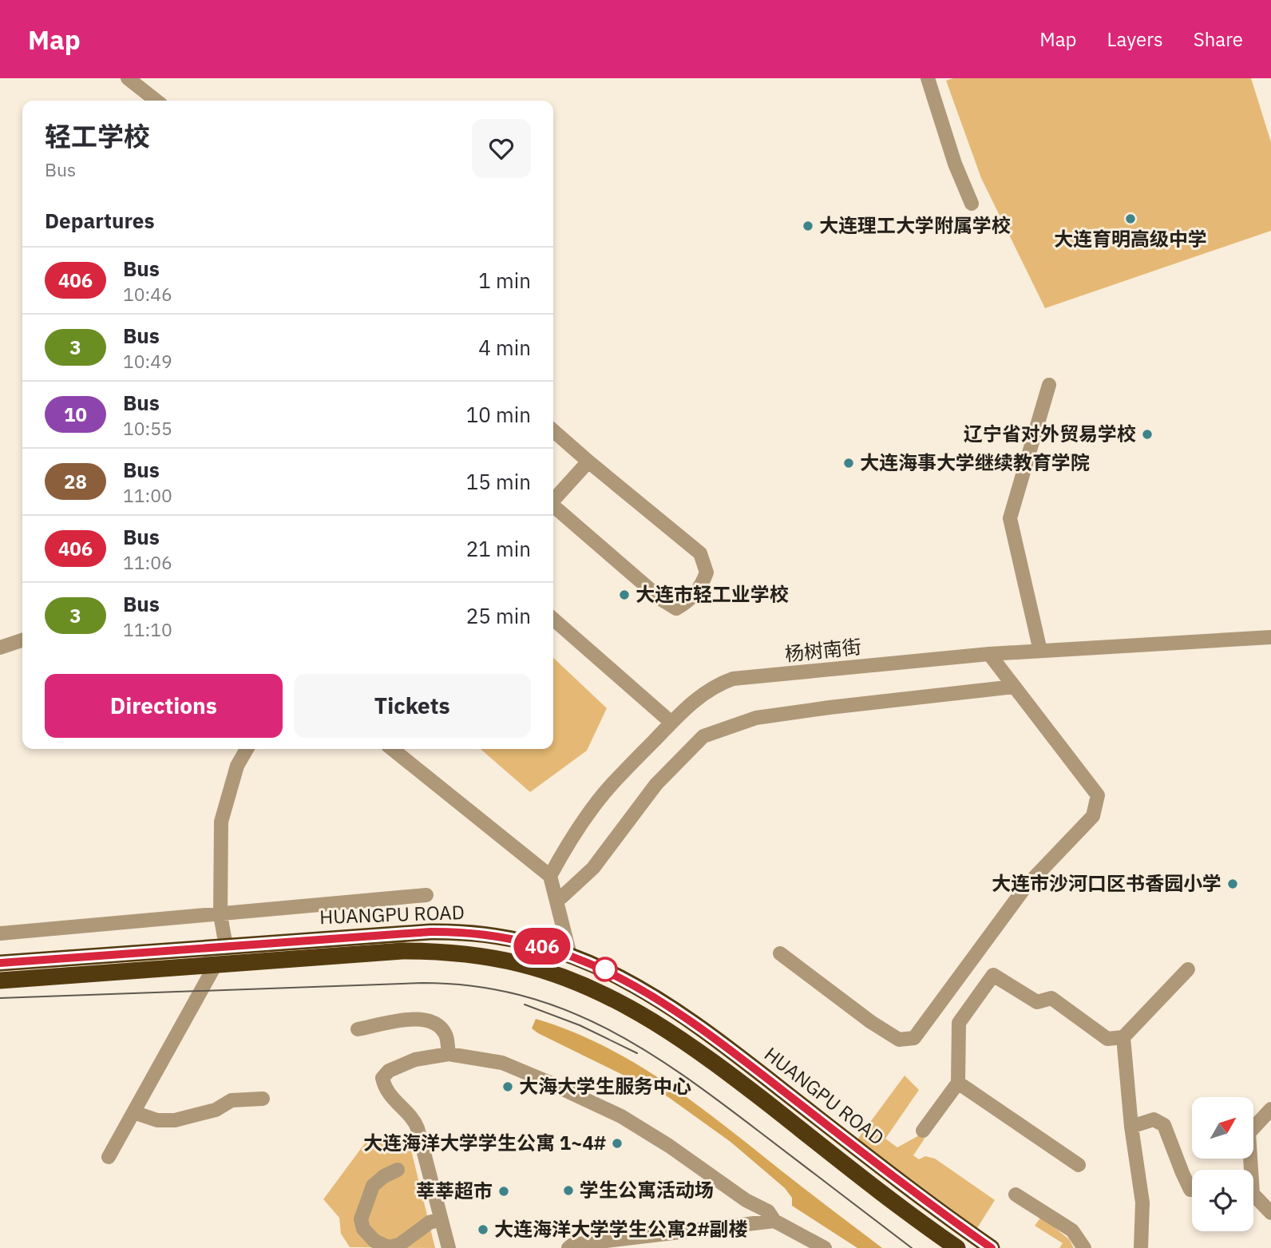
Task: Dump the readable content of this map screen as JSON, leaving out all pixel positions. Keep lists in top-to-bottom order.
{
  "streets": {
    "highway": ["HUANGPU ROAD"],
    "street": ["杨树南街"]
  },
  "places": [
    "大连育明高级中学",
    "大连理工大学附属学校",
    "辽宁省对外贸易学校",
    "大连海事大学继续教育学院",
    "大连市轻工业学校",
    "大连市沙河口区书香园小学",
    "大海大学生服务中心",
    "大连海洋大学学生公寓 1~4#",
    "学生公寓活动场",
    "莘莘超市",
    "大连海洋大学学生公寓2#副楼"
  ],
  "lines": ["bus line 406"],
  "north": "top right",
  "page": {
    "header": "Map",
    "nav": ["Map", "Layers", "Share"],
    "on_map": "406",
    "heading": [
      ["轻工学校", "Bus"],
      "Departures"
    ],
    "list": [
      {
        "mark": "406",
        "name": "Bus",
        "note": "10:46",
        "value": "1 min"
      },
      {
        "mark": "3",
        "name": "Bus",
        "note": "10:49",
        "value": "4 min"
      },
      {
        "mark": "10",
        "name": "Bus",
        "note": "10:55",
        "value": "10 min"
      },
      {
        "mark": "28",
        "name": "Bus",
        "note": "11:00",
        "value": "15 min"
      },
      {
        "mark": "406",
        "name": "Bus",
        "note": "11:06",
        "value": "21 min"
      },
      {
        "mark": "3",
        "name": "Bus",
        "note": "11:10",
        "value": "25 min"
      }
    ],
    "buttons": ["Directions", "Tickets"]
  }
}
